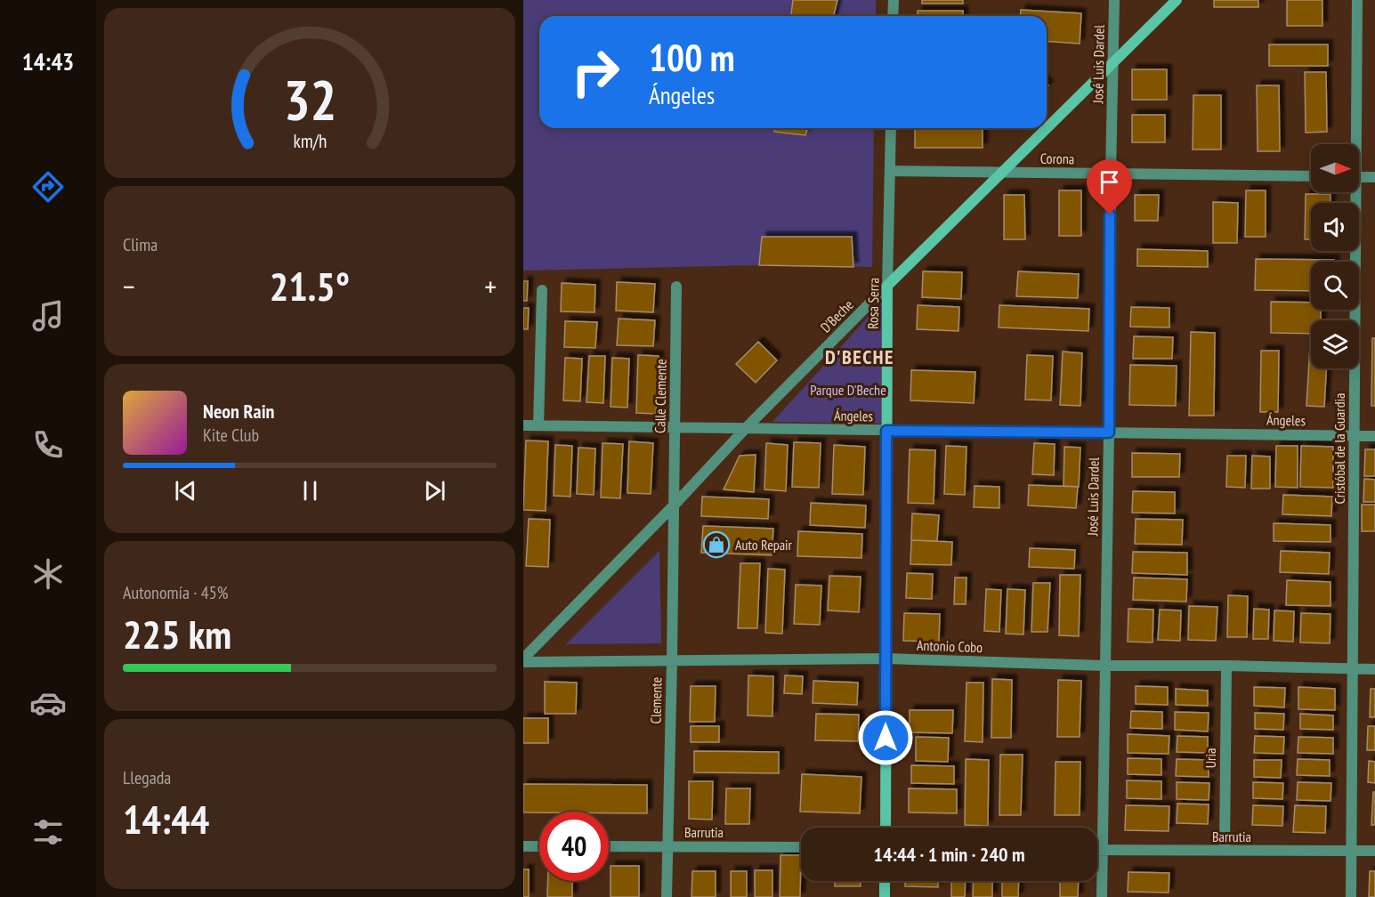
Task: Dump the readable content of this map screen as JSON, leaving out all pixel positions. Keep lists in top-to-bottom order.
{
  "streets": {
    "street": [
      "José Luis Dardel",
      "Corona",
      "Rosa Serra",
      "D'Beche",
      "Calle Clemente",
      "Ángeles",
      "Cristóbal de la Guardia",
      "Antonio Cobo",
      "Clemente",
      "Uria",
      "Barrutia"
    ]
  },
  "crossings": [
    ["José Luis Dardel", "Corona"],
    ["José Luis Dardel", "D'Beche"],
    ["José Luis Dardel", "Ángeles"],
    ["José Luis Dardel", "Antonio Cobo"],
    ["José Luis Dardel", "Barrutia"],
    ["Corona", "Rosa Serra"],
    ["Corona", "D'Beche"],
    ["Rosa Serra", "D'Beche"],
    ["Rosa Serra", "Ángeles"],
    ["Rosa Serra", "Antonio Cobo"],
    ["D'Beche", "Calle Clemente"],
    ["D'Beche", "Ángeles"],
    ["D'Beche", "Antonio Cobo"],
    ["D'Beche", "Clemente"],
    ["Calle Clemente", "Ángeles"],
    ["Calle Clemente", "Clemente"],
    ["Ángeles", "Cristóbal de la Guardia"],
    ["Cristóbal de la Guardia", "Antonio Cobo"],
    ["Cristóbal de la Guardia", "Barrutia"],
    ["Antonio Cobo", "Clemente"],
    ["Antonio Cobo", "Uria"],
    ["Clemente", "Barrutia"],
    ["Uria", "Barrutia"]
  ],
  "districts": ["D'BECHE"],
  "parks": ["Parque D'Beche"],
  "places": {
    "shop": ["Auto Repair"]
  },
  "north": "right",
  "page": {
    "tabs": "14:43",
    "turn": ["100 m", "Ángeles"],
    "tile": [
      "Clima",
      ["Autonomía · 45%", "225 km"],
      ["Llegada", "14:44"]
    ],
    "heat": ["−", "21.5°", "+"],
    "song": ["Neon Rain", "Kite Club"],
    "limit": "40",
    "trip": "14:44 · 1 min · 240 m",
    "gauge": ["32", "km/h"]
  }
}
